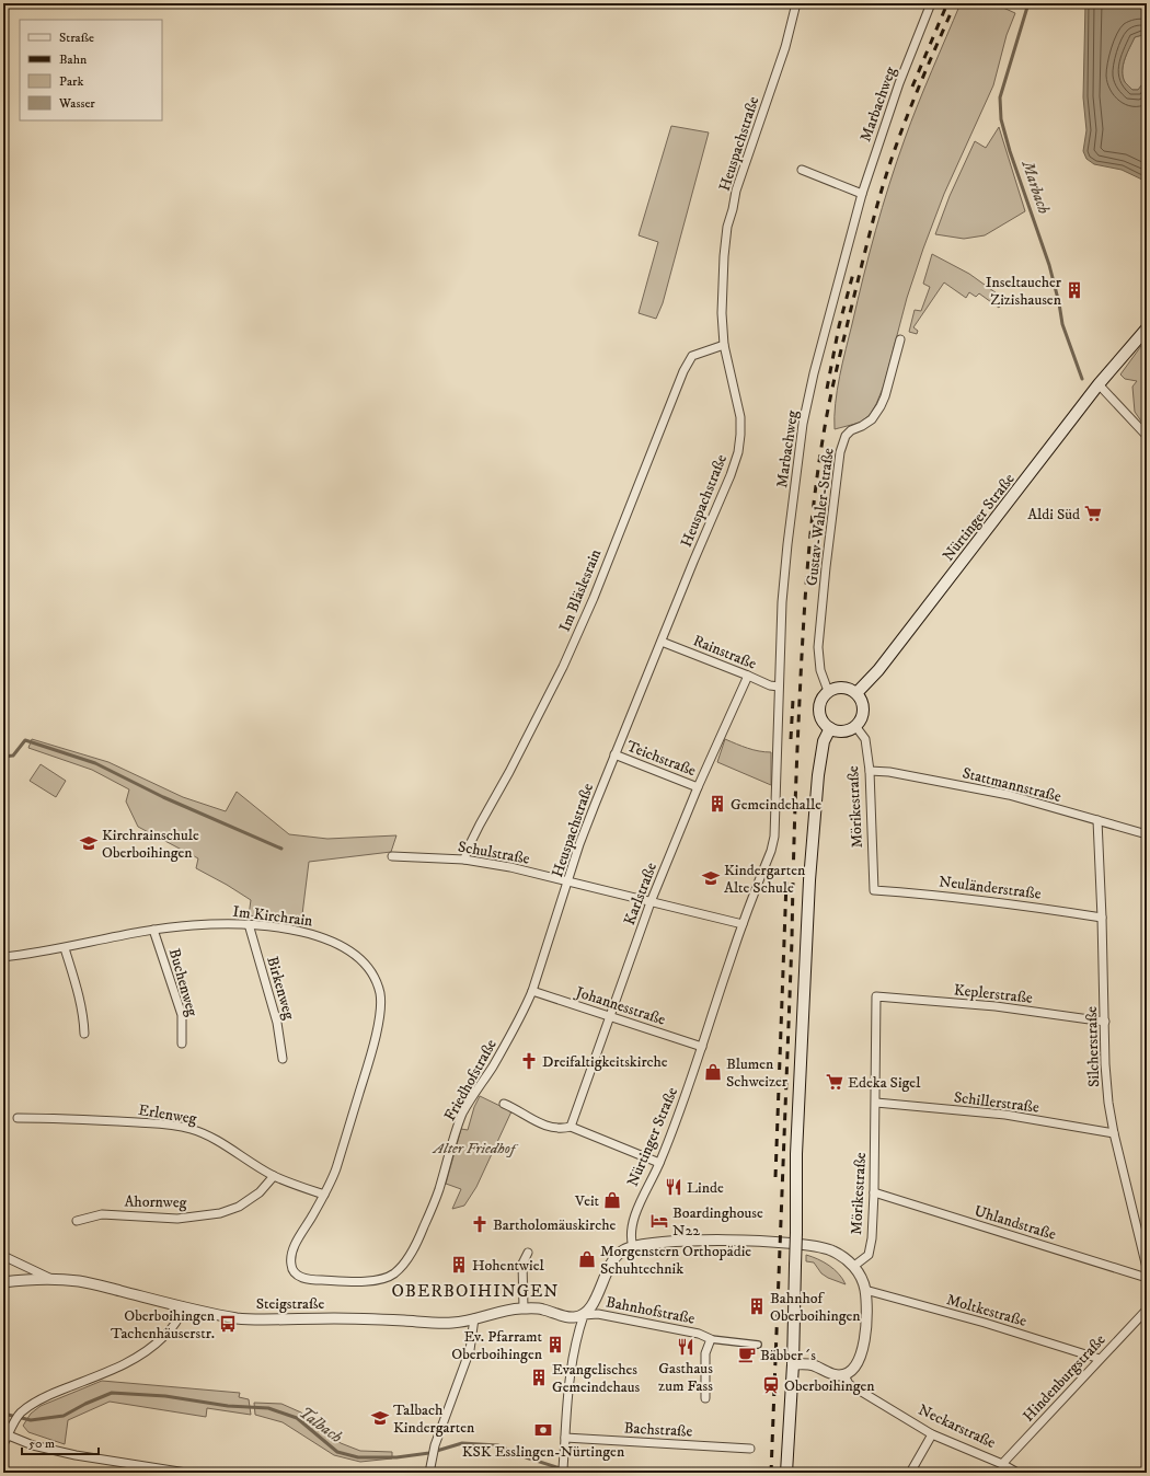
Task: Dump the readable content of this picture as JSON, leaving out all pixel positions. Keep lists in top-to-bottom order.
{
  "streets": {
    "main road": ["Nürtinger Straße"],
    "street": [
      "Marbachweg",
      "Heuspachstraße",
      "Gustav-Wahler-Straße",
      "Im Bläslesrain",
      "Rainstraße",
      "Teichstraße",
      "Stattmannstraße",
      "Mörikestraße",
      "Schulstraße",
      "Neuländerstraße",
      "Karlstraße",
      "Im Kirchrain",
      "Buchenweg",
      "Birkenweg",
      "Keplerstraße",
      "Johannesstraße",
      "Silcherstraße",
      "Friedhofstraße",
      "Schillerstraße",
      "Erlenweg",
      "Ahornweg",
      "Uhlandstraße",
      "Steigstraße",
      "Bahnhofstraße",
      "Moltkestraße",
      "Hindenburgstraße",
      "Neckarstraße",
      "Bachstraße"
    ]
  },
  "crossings": [
    ["Marbachweg", "Nürtinger Straße"],
    ["Marbachweg", "Rainstraße"],
    ["Heuspachstraße", "Im Bläslesrain"],
    ["Heuspachstraße", "Rainstraße"],
    ["Heuspachstraße", "Teichstraße"],
    ["Heuspachstraße", "Schulstraße"],
    ["Heuspachstraße", "Johannesstraße"],
    ["Heuspachstraße", "Friedhofstraße"],
    ["Gustav-Wahler-Straße", "Nürtinger Straße"],
    ["Gustav-Wahler-Straße", "Mörikestraße"],
    ["Nürtinger Straße", "Mörikestraße"],
    ["Nürtinger Straße", "Schulstraße"],
    ["Nürtinger Straße", "Johannesstraße"],
    ["Im Bläslesrain", "Schulstraße"],
    ["Rainstraße", "Karlstraße"],
    ["Teichstraße", "Karlstraße"],
    ["Stattmannstraße", "Mörikestraße"],
    ["Stattmannstraße", "Silcherstraße"],
    ["Mörikestraße", "Neuländerstraße"],
    ["Mörikestraße", "Keplerstraße"],
    ["Mörikestraße", "Schillerstraße"],
    ["Mörikestraße", "Uhlandstraße"],
    ["Schulstraße", "Karlstraße"],
    ["Neuländerstraße", "Silcherstraße"],
    ["Karlstraße", "Johannesstraße"],
    ["Im Kirchrain", "Buchenweg"],
    ["Im Kirchrain", "Birkenweg"],
    ["Im Kirchrain", "Friedhofstraße"],
    ["Im Kirchrain", "Erlenweg"],
    ["Keplerstraße", "Silcherstraße"],
    ["Johannesstraße", "Friedhofstraße"],
    ["Silcherstraße", "Schillerstraße"],
    ["Erlenweg", "Ahornweg"],
    ["Steigstraße", "Bahnhofstraße"],
    ["Moltkestraße", "Hindenburgstraße"],
    ["Hindenburgstraße", "Neckarstraße"]
  ],
  "districts": ["OBERBOIHINGEN"],
  "water": ["Marbach", "Talbach"],
  "parks": ["Alter Friedhof"],
  "places": {
    "building": [
      "Inseltaucher Zizishausen",
      "Gemeindehalle",
      "Hohentwiel",
      "Bahnhof Oberboihingen",
      "Ev. Pfarramt Oberboihingen",
      "Evangelisches Gemeindehaus"
    ],
    "supermarket": ["Aldi Süd", "Edeka Sigel"],
    "school or university": ["Kirchrainschule Oberboihingen", "Kindergarten Alte Schule", "Talbach Kindergarten"],
    "church": ["Dreifaltigkeitskirche", "Bartholomäuskirche"],
    "shop": ["Blumen Schweizer", "Veit", "Morgenstern Orthopädie Schuhtechnik"],
    "restaurant": ["Linde", "Gasthaus zum Fass"],
    "hotel": ["Boardinghouse N22"],
    "bus stop": ["Oberboihingen Tachenhäuserstr."],
    "cafe": ["Bäbber´s"],
    "station": ["Oberboihingen"],
    "bank": ["KSK Esslingen-Nürtingen"]
  },
  "legend": [
    "Straße",
    "Bahn",
    "Park",
    "Wasser"
  ],
  "scale_bar": "50 m"
}
